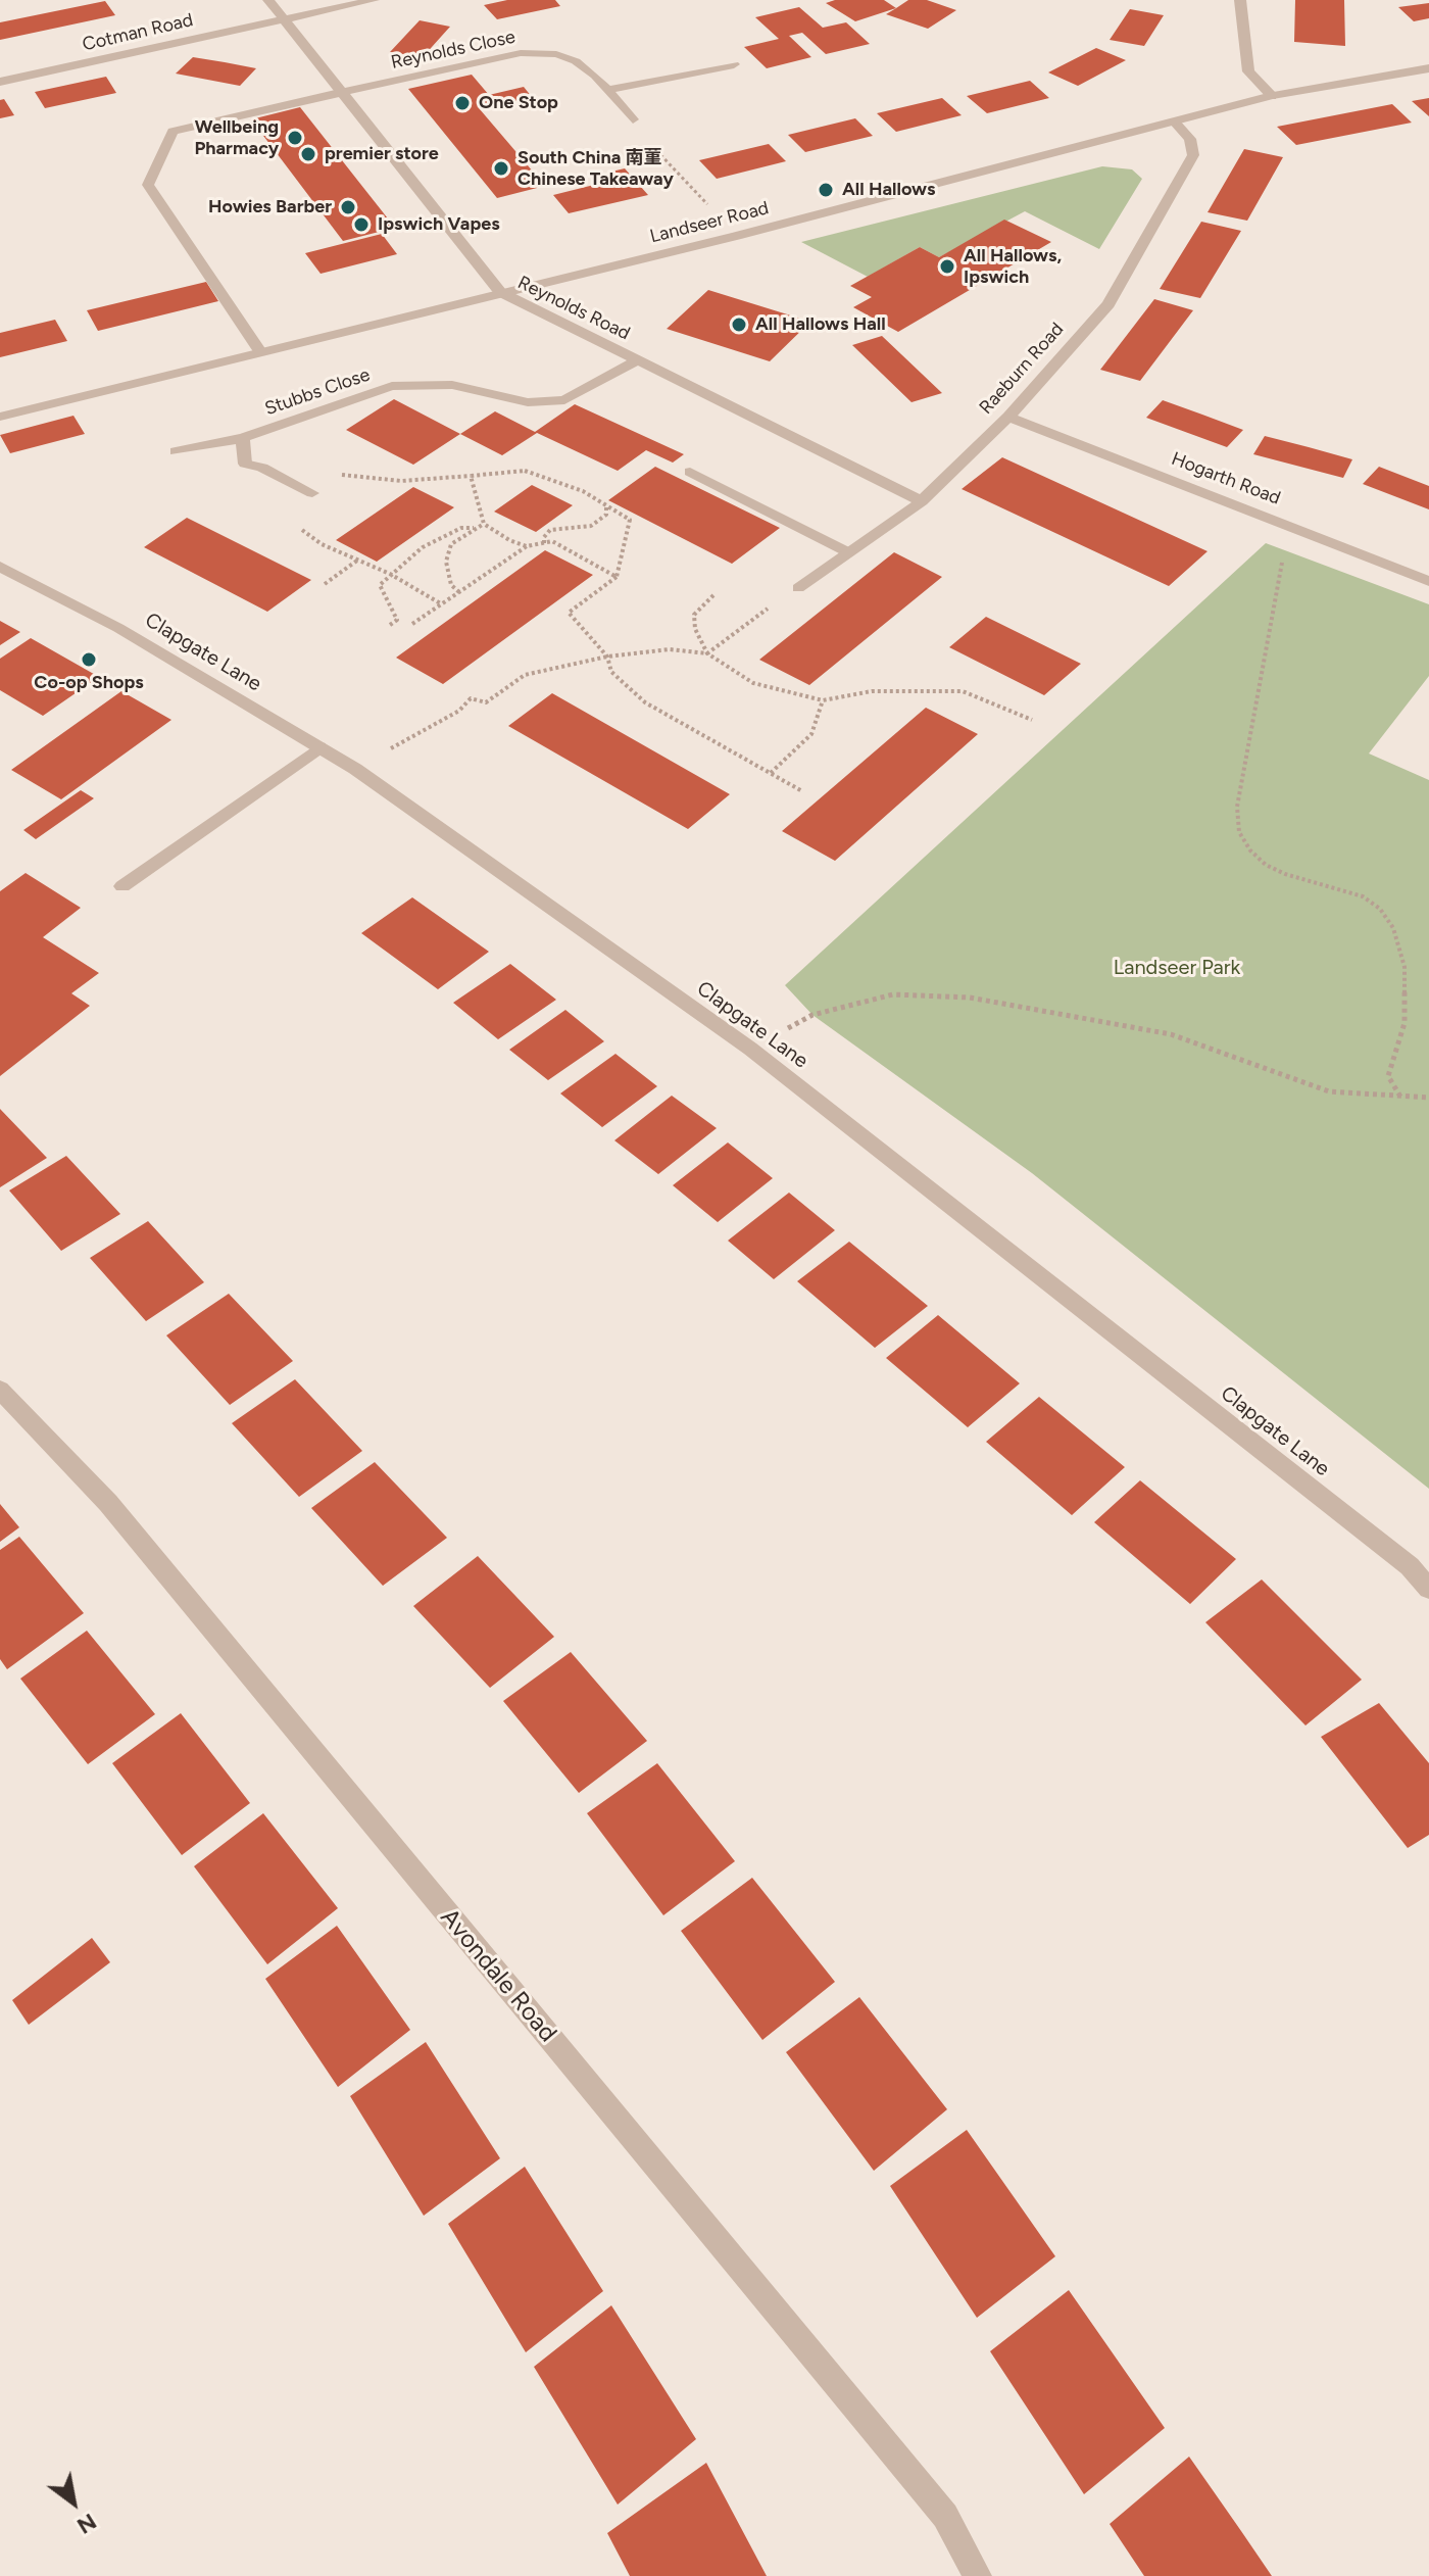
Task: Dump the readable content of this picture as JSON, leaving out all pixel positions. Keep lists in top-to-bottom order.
{
  "streets": {
    "street": [
      "Cotman Road",
      "Reynolds Close",
      "Landseer Road",
      "Reynolds Road",
      "Raeburn Road",
      "Stubbs Close",
      "Hogarth Road",
      "Clapgate Lane",
      "Avondale Road"
    ]
  },
  "crossings": [
    ["Cotman Road", "Reynolds Road"],
    ["Reynolds Close", "Landseer Road"],
    ["Reynolds Close", "Reynolds Road"],
    ["Landseer Road", "Reynolds Road"],
    ["Landseer Road", "Raeburn Road"],
    ["Reynolds Road", "Raeburn Road"],
    ["Reynolds Road", "Stubbs Close"],
    ["Raeburn Road", "Hogarth Road"]
  ],
  "parks": ["Landseer Park"],
  "places": [
    "One Stop",
    "Wellbeing Pharmacy",
    "premier store",
    "South China 南菫 Chinese Takeaway",
    "All Hallows",
    "Howies Barber",
    "Ipswich Vapes",
    "All Hallows, Ipswich",
    "All Hallows Hall",
    "Co-op Shops"
  ],
  "north": "bottom right"
}
